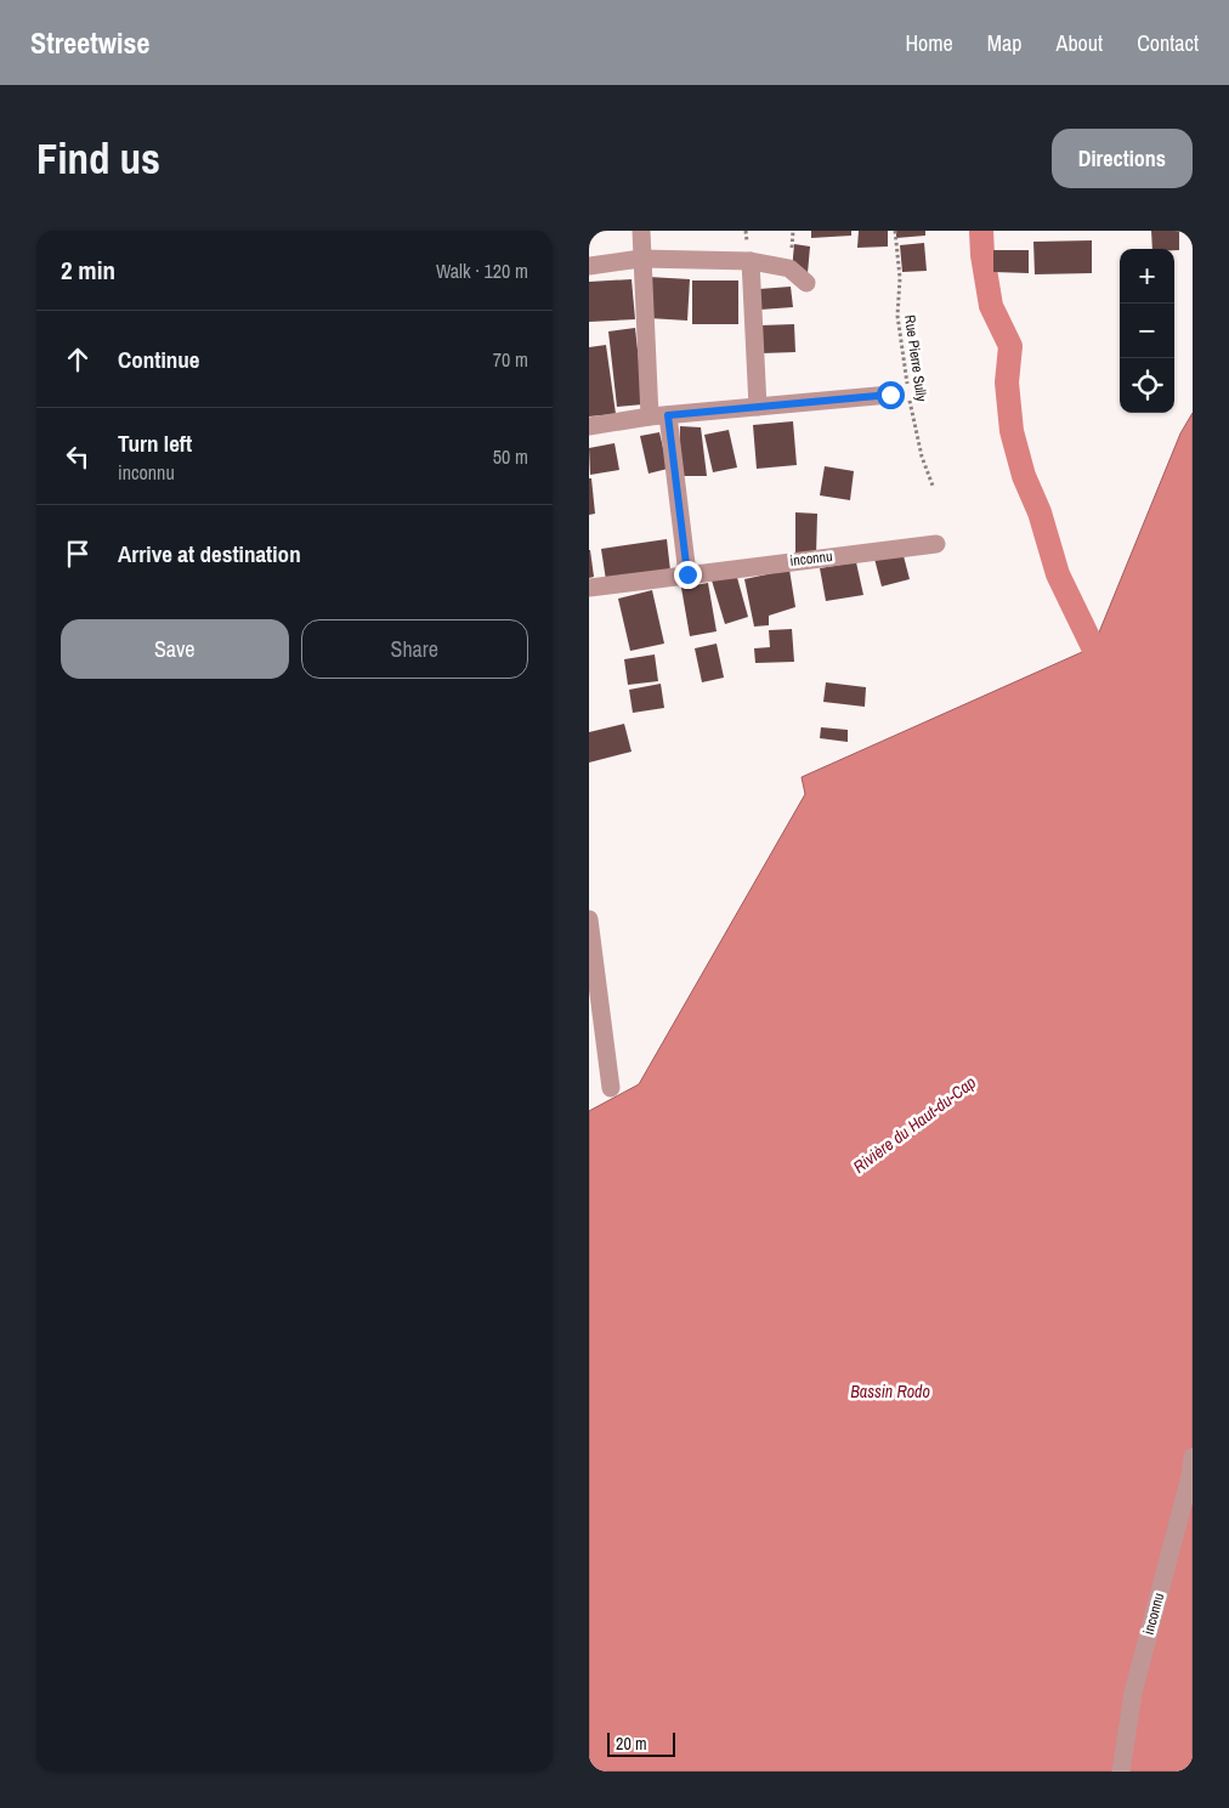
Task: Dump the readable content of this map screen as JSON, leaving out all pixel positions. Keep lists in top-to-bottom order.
{
  "streets": {
    "street": ["inconnu"],
    "path": ["Rue Pierre Sully"]
  },
  "water": ["Rivière du Haut-du-Cap", "Bassin Rodo"],
  "scale_bar": "20 m",
  "page": {
    "header": "Streetwise",
    "nav": [
      "Home",
      "Map",
      "About",
      "Contact"
    ],
    "buttons": [
      "Directions",
      ["Save", "Share"]
    ],
    "title": "Find us",
    "heading": ["2 min", "Walk · 120 m"],
    "map_buttons": ["+", "−"],
    "list": [
      ["Continue", "70 m"],
      ["Turn left", "inconnu", "50 m"],
      "Arrive at destination"
    ],
    "scale": "20 m"
  }
}
